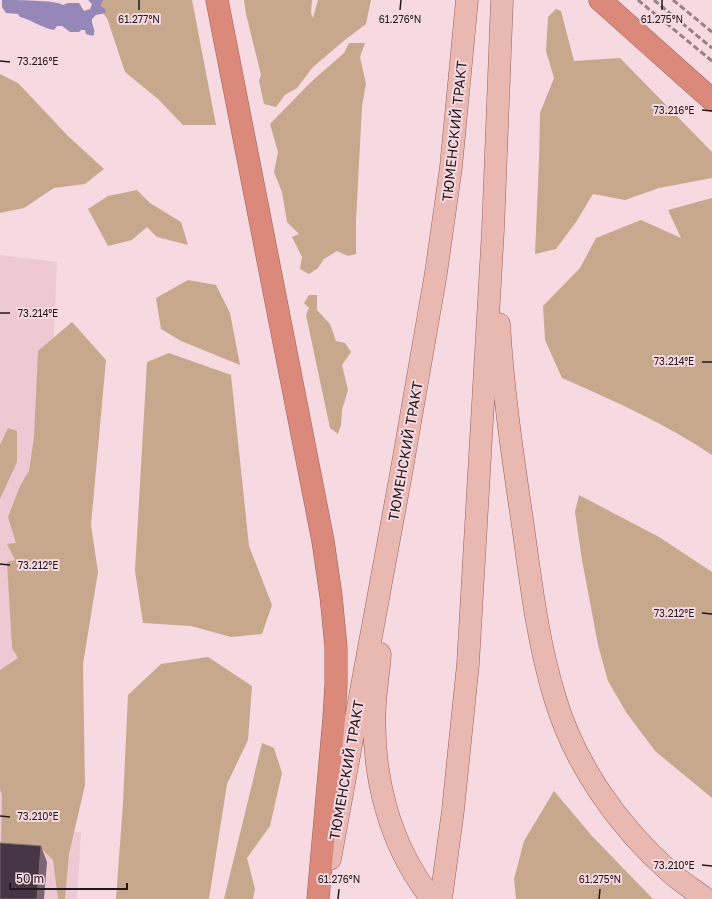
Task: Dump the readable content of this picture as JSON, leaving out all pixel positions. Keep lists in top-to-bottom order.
{
  "streets": {
    "main road": ["ТЮМЕНСКИЙ ТРАКТ"]
  },
  "scale_bar": "50 m",
  "coordinates": [
    "61.277°N",
    "61.276°N",
    "61.275°N",
    "73.216°E",
    "73.214°E",
    "73.212°E",
    "73.210°E"
  ]
}
